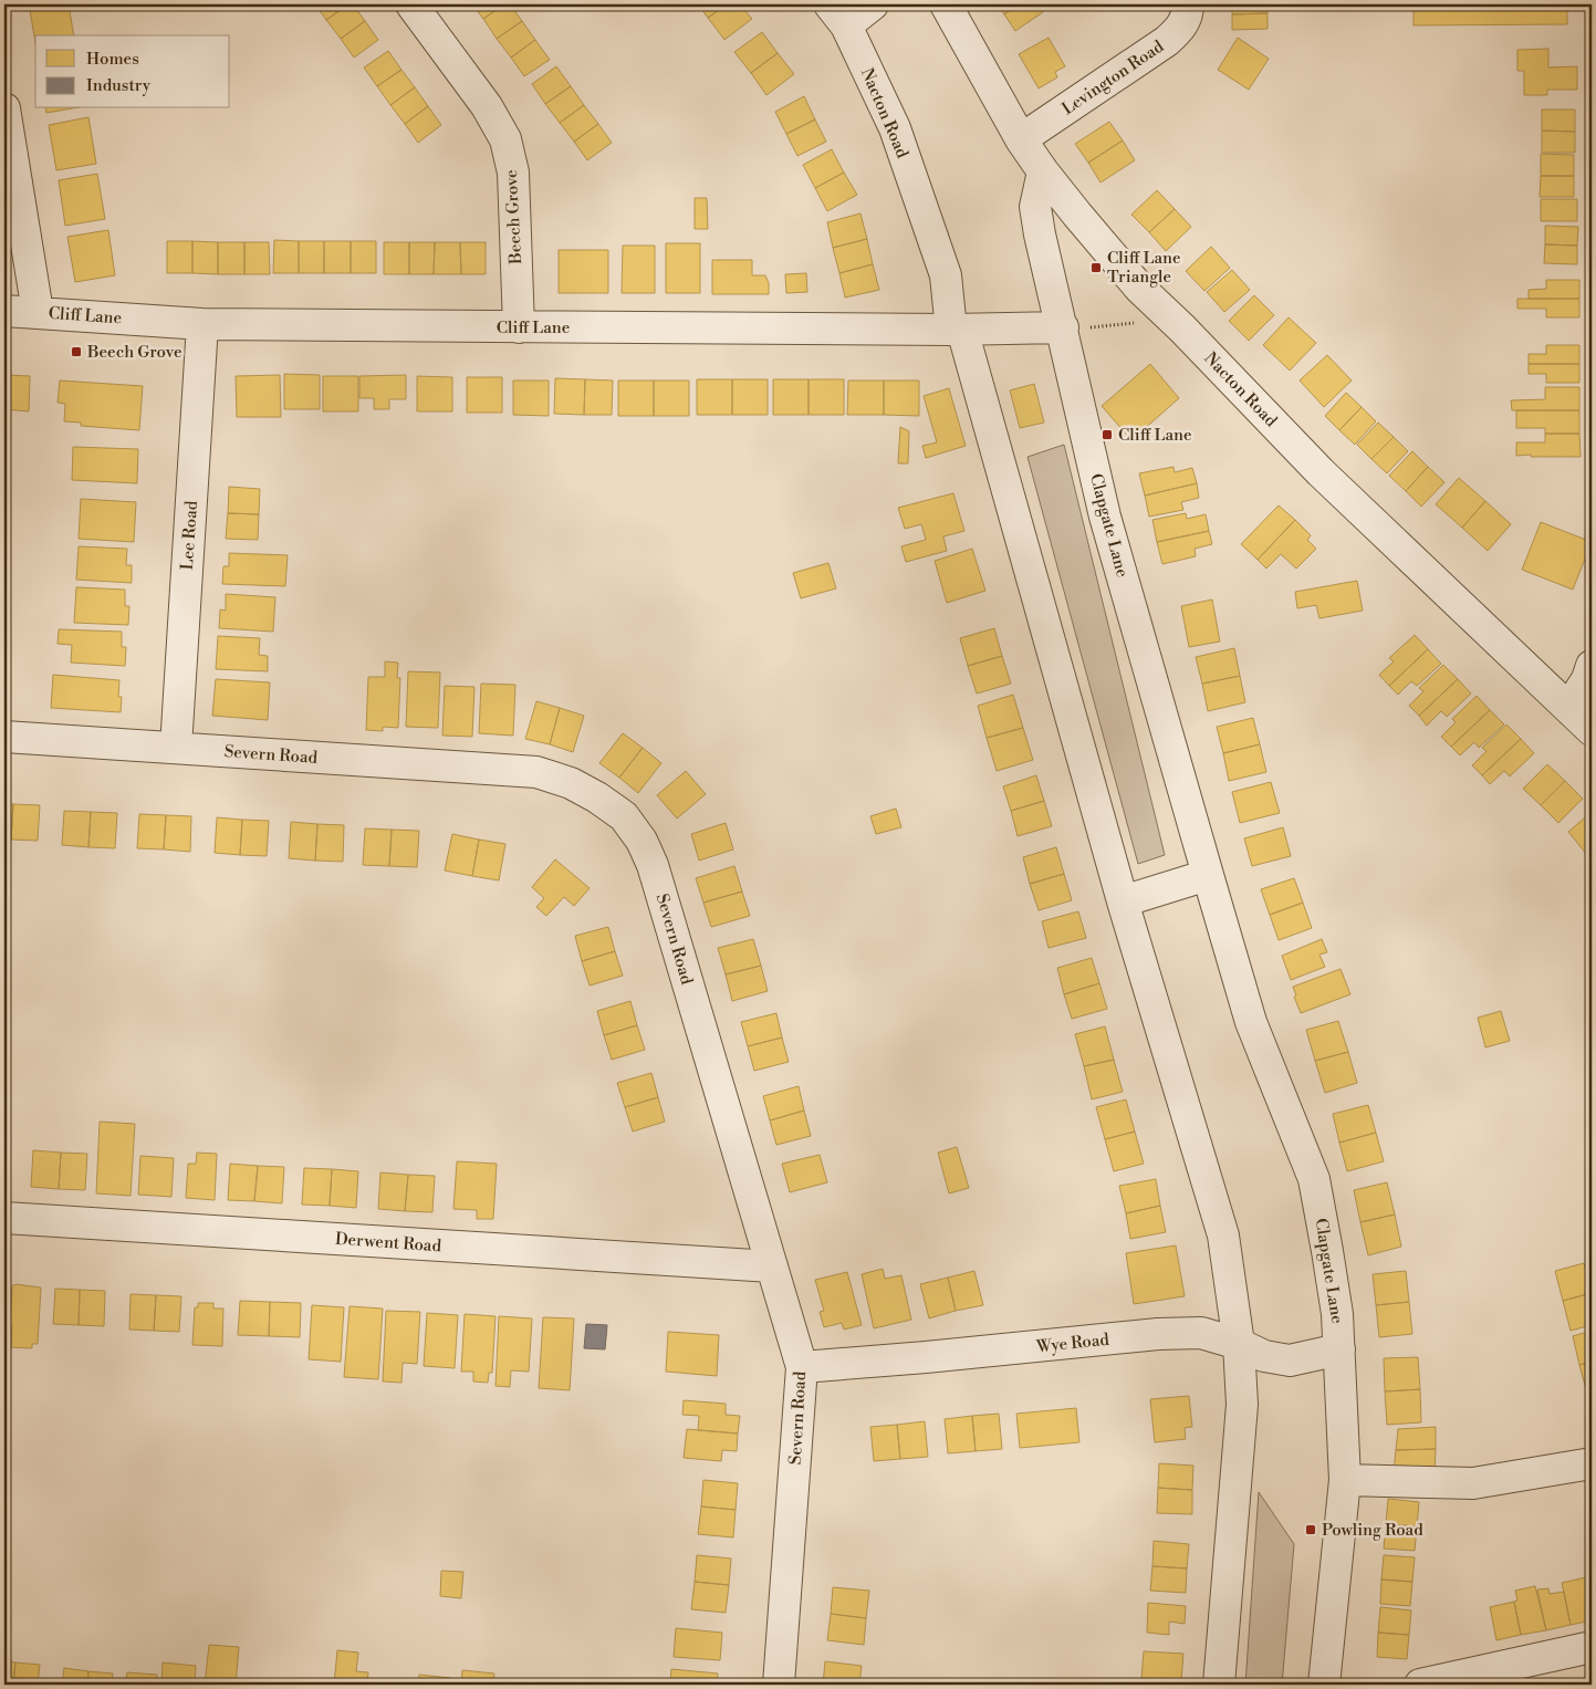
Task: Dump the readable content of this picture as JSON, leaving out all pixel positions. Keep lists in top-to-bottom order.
{
  "streets": {
    "street": [
      "Levington Road",
      "Nacton Road",
      "Beech Grove",
      "Cliff Lane",
      "Clapgate Lane",
      "Lee Road",
      "Severn Road",
      "Derwent Road",
      "Wye Road"
    ]
  },
  "crossings": [
    ["Levington Road", "Nacton Road"],
    ["Nacton Road", "Cliff Lane"],
    ["Nacton Road", "Clapgate Lane"],
    ["Beech Grove", "Cliff Lane"],
    ["Cliff Lane", "Clapgate Lane"],
    ["Cliff Lane", "Lee Road"],
    ["Clapgate Lane", "Wye Road"],
    ["Lee Road", "Severn Road"],
    ["Severn Road", "Derwent Road"],
    ["Severn Road", "Wye Road"]
  ],
  "places": {
    "transit": [
      "Cliff Lane Triangle",
      "Beech Grove",
      "Cliff Lane",
      "Powling Road"
    ]
  },
  "legend": ["Homes", "Industry"]
}
